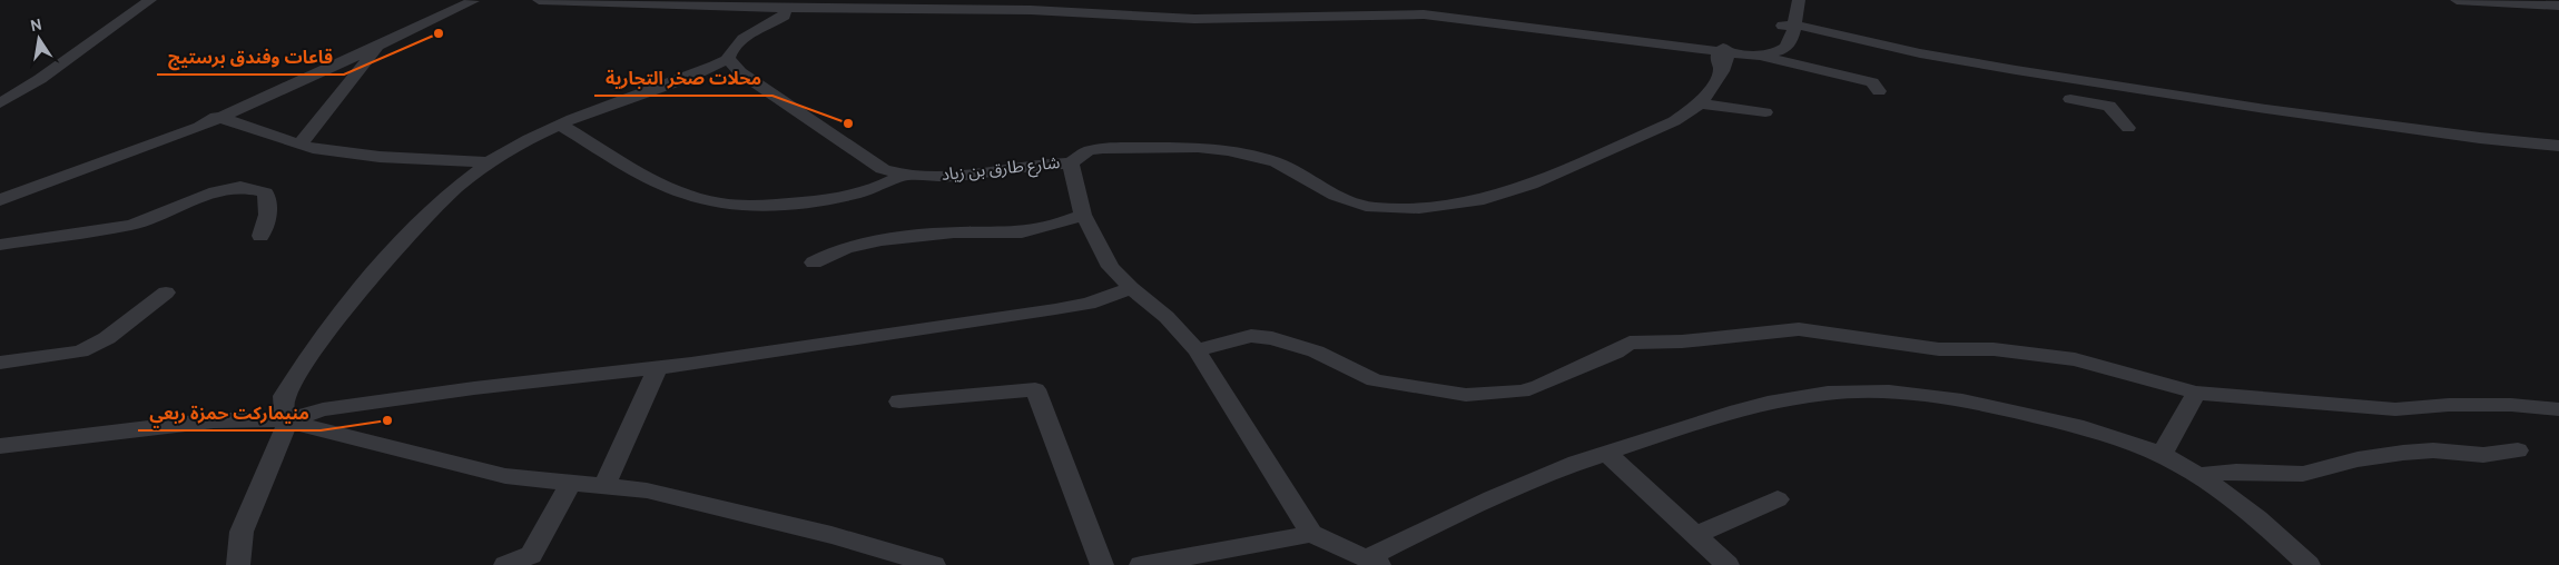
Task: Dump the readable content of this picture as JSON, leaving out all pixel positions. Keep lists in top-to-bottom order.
{
  "streets": {
    "street": ["شارع طارق بن زياد"]
  },
  "places": ["قاعات وفندق برستيج", "محلات صخر التجارية", "منيماركت حمزة ربعي"],
  "north": "top"
}
